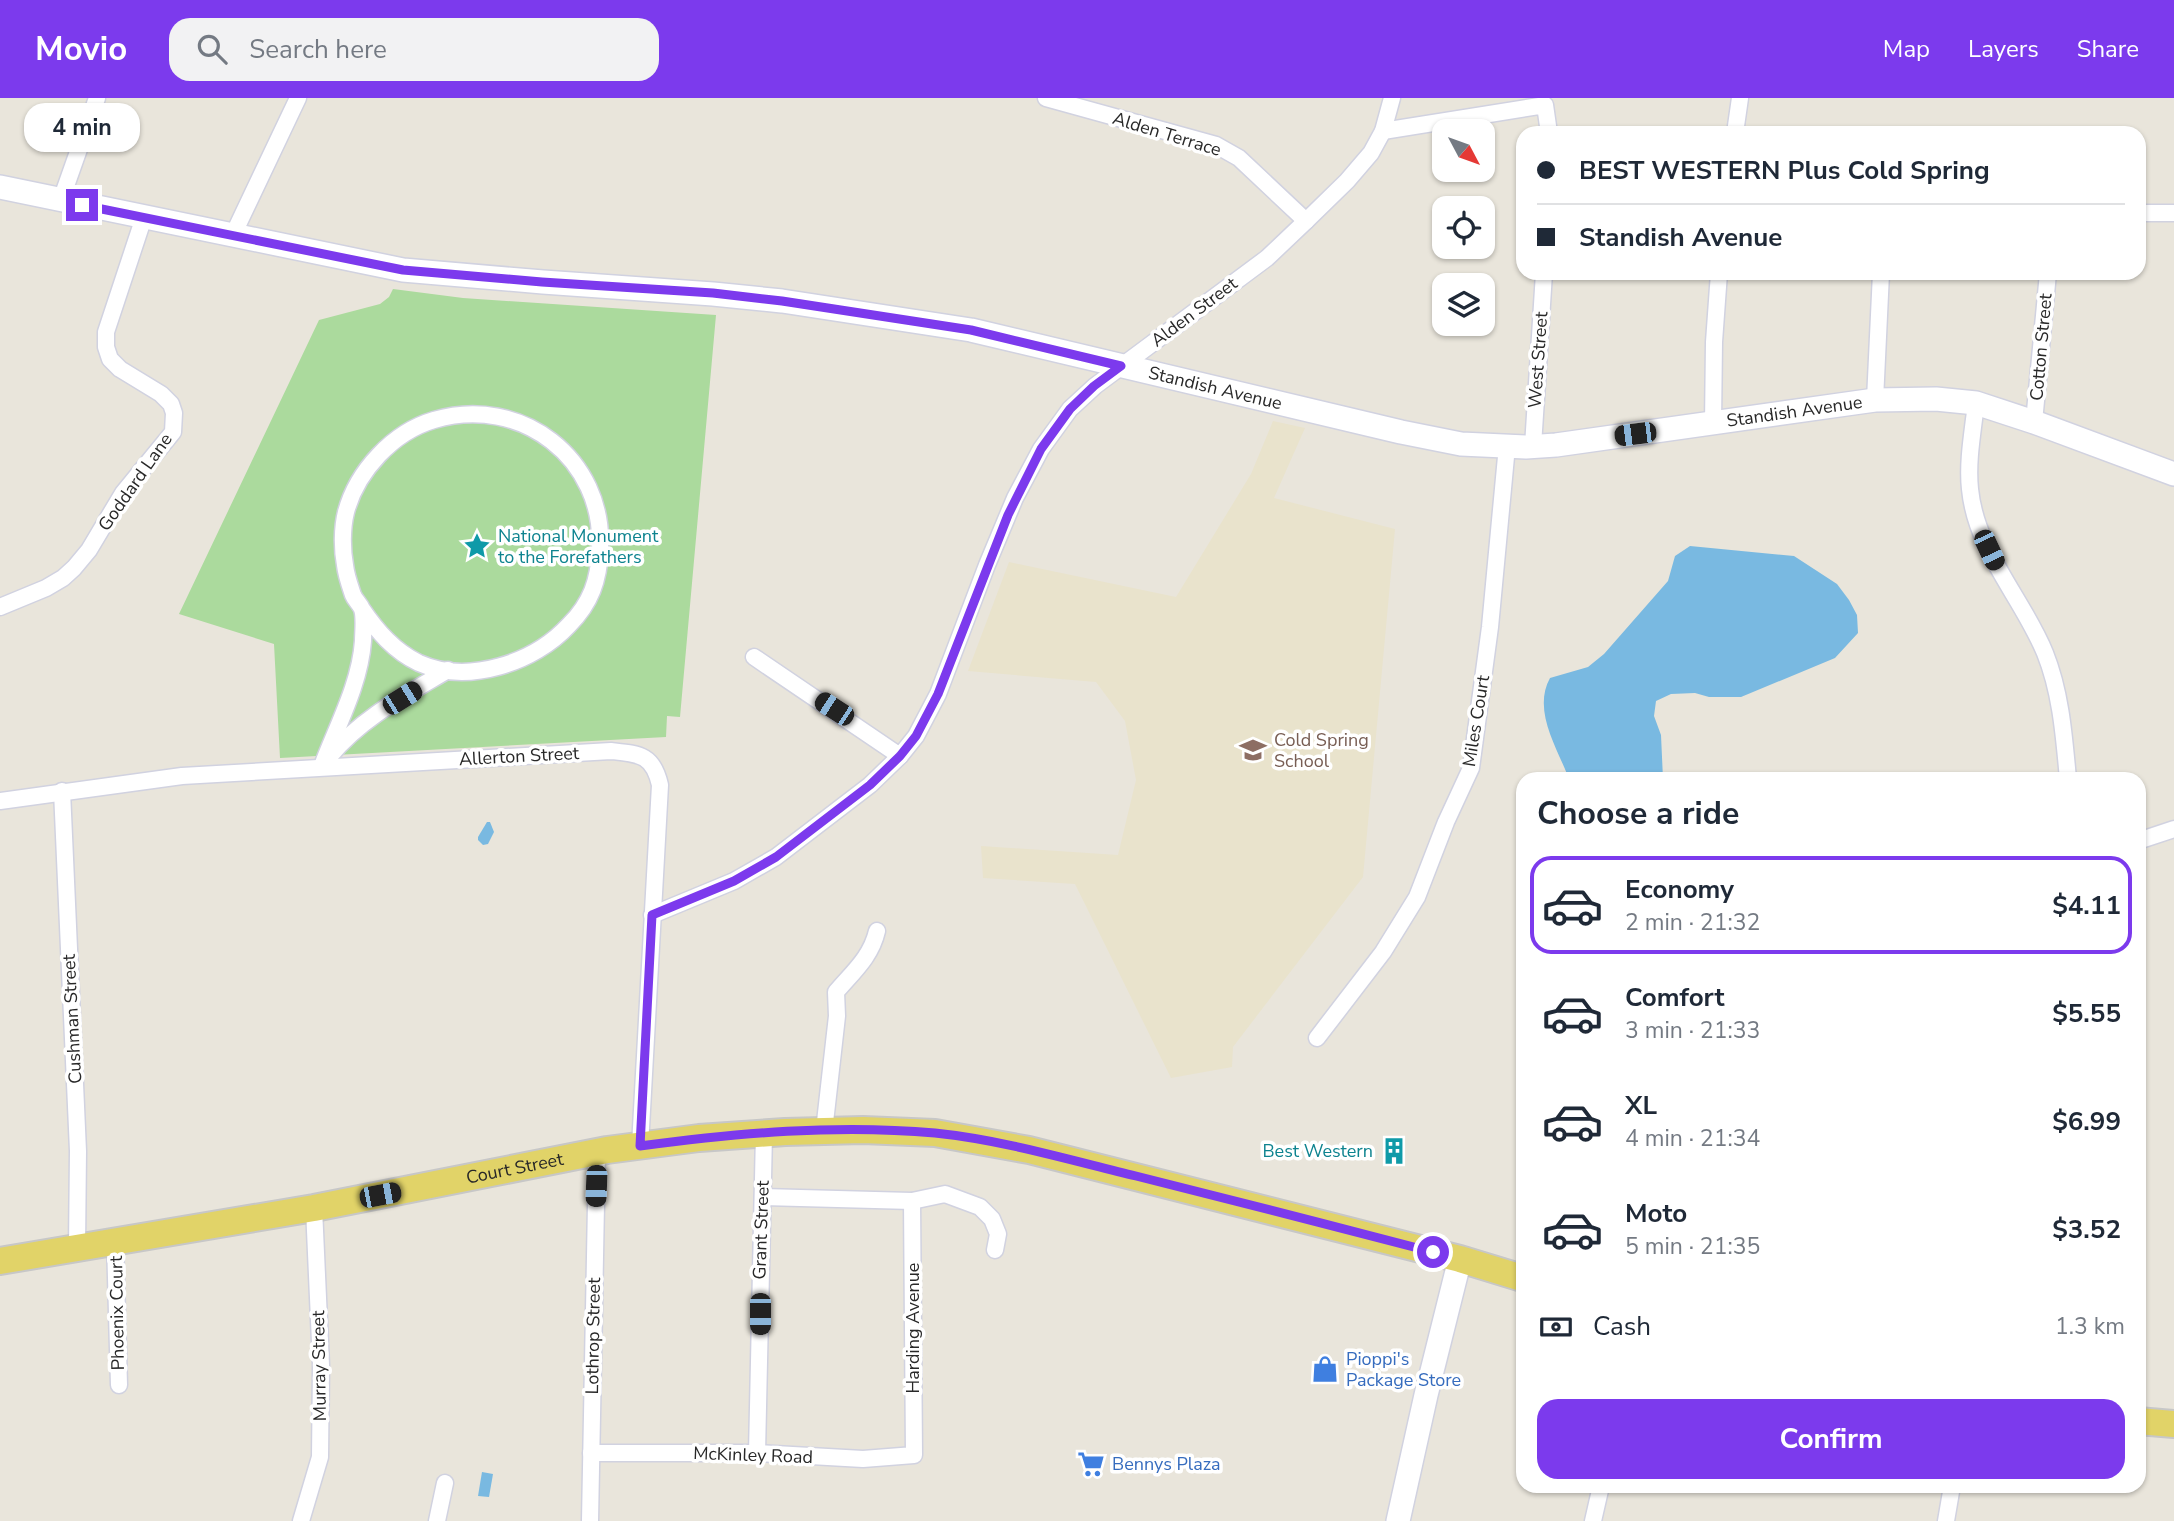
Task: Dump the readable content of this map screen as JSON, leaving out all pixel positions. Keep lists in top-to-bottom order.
{
  "streets": {
    "main road": ["Court Street"],
    "street": [
      "Alden Terrace",
      "Alden Street",
      "Cotton Street",
      "West Street",
      "Standish Avenue",
      "Goddard Lane",
      "Miles Court",
      "Allerton Street",
      "Cushman Street",
      "Grant Street",
      "Phoenix Court",
      "Harding Avenue",
      "Lothrop Street",
      "Murray Street",
      "McKinley Road"
    ]
  },
  "crossings": [
    ["Alden Terrace", "Alden Street"],
    ["Alden Street", "Standish Avenue"],
    ["Alden Street", "Allerton Street"],
    ["Cotton Street", "Standish Avenue"],
    ["West Street", "Standish Avenue"],
    ["Standish Avenue", "Goddard Lane"],
    ["Standish Avenue", "Miles Court"],
    ["Allerton Street", "Cushman Street"],
    ["Allerton Street", "Court Street"],
    ["Cushman Street", "Court Street"],
    ["Court Street", "Grant Street"],
    ["Court Street", "Phoenix Court"],
    ["Court Street", "Lothrop Street"],
    ["Court Street", "Murray Street"],
    ["Grant Street", "McKinley Road"],
    ["Harding Avenue", "McKinley Road"],
    ["Lothrop Street", "McKinley Road"]
  ],
  "places": {
    "place": ["National Monument to the Forefathers"],
    "school or university": ["Cold Spring School"],
    "building": ["Best Western"],
    "shop": ["Pioppi's Package Store"],
    "supermarket": ["Bennys Plaza"]
  },
  "north": "bottom right",
  "page": {
    "header": "Movio",
    "search": "Search here",
    "nav": ["Map", "Layers", "Share"],
    "bubble": "4 min",
    "banner": ["BEST WESTERN Plus Cold Spring", "Standish Avenue"],
    "heading": "Choose a ride",
    "list": [
      {
        "name": "Economy",
        "note": "2 min · 21:32",
        "value": "$4.11"
      },
      {
        "name": "Comfort",
        "note": "3 min · 21:33",
        "value": "$5.55"
      },
      {
        "name": "XL",
        "note": "4 min · 21:34",
        "value": "$6.99"
      },
      {
        "name": "Moto",
        "note": "5 min · 21:35",
        "value": "$3.52"
      }
    ],
    "pay": ["Cash", "1.3 km"],
    "buttons": "Confirm"
  }
}
